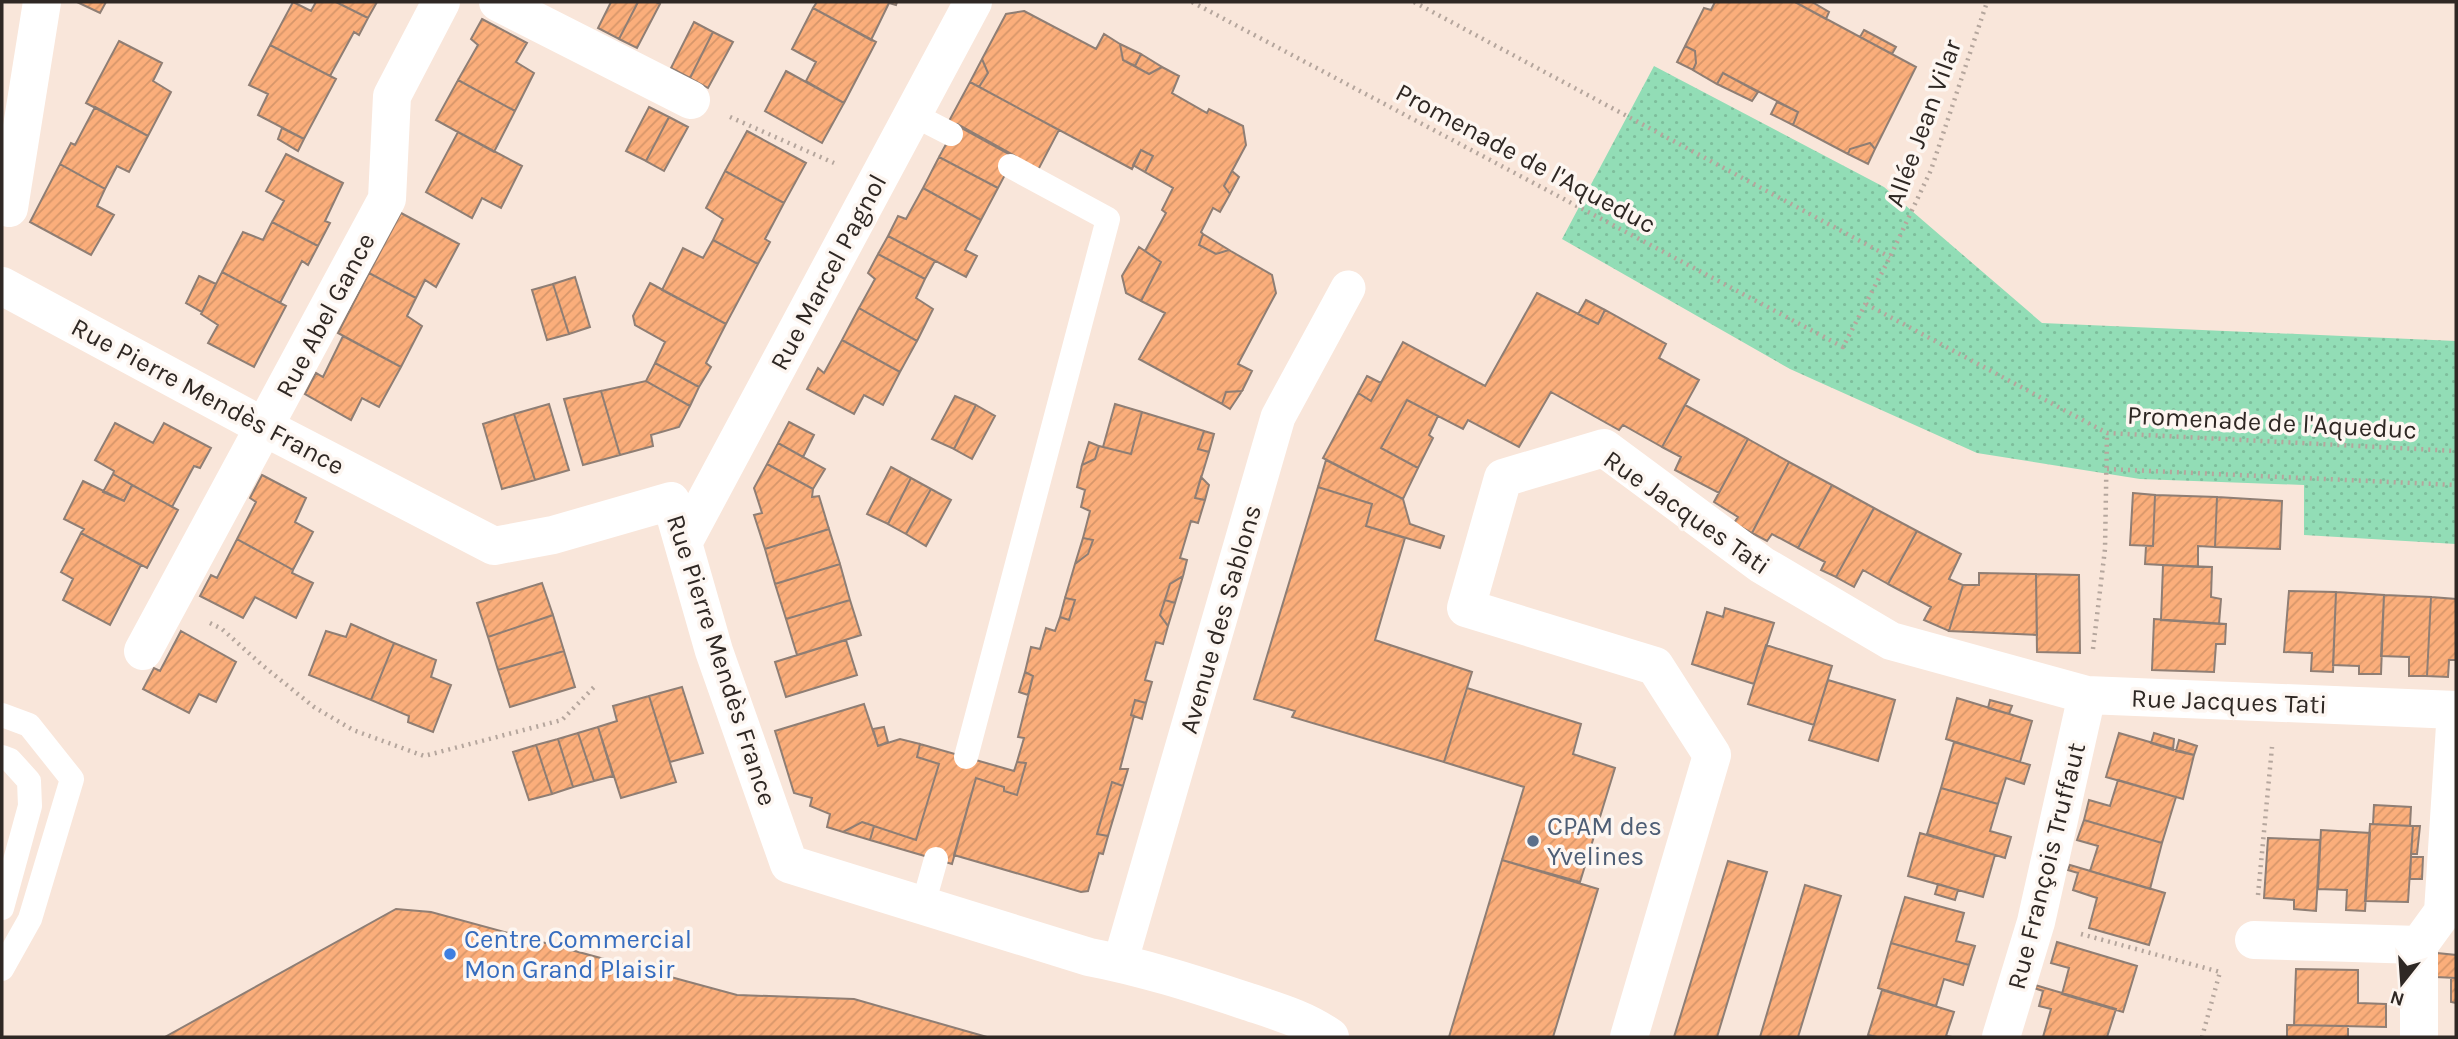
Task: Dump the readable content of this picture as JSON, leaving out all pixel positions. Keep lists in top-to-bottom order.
{
  "streets": {
    "street": [
      "Rue Marcel Pagnol",
      "Rue Abel Gance",
      "Rue Pierre Mendès France",
      "Rue Jacques Tati",
      "Avenue des Sablons",
      "Rue François Truffaut"
    ],
    "path": ["Allée Jean Vilar", "Promenade de l'Aqueduc"]
  },
  "crossings": [
    ["Allée Jean Vilar", "Promenade de l'Aqueduc"],
    ["Rue Marcel Pagnol", "Rue Pierre Mendès France"],
    ["Rue Abel Gance", "Rue Pierre Mendès France"],
    ["Rue Pierre Mendès France", "Avenue des Sablons"],
    ["Rue Jacques Tati", "Rue François Truffaut"]
  ],
  "places": ["CPAM des Yvelines", "Centre Commercial Mon Grand Plaisir"],
  "north": "bottom"
}
